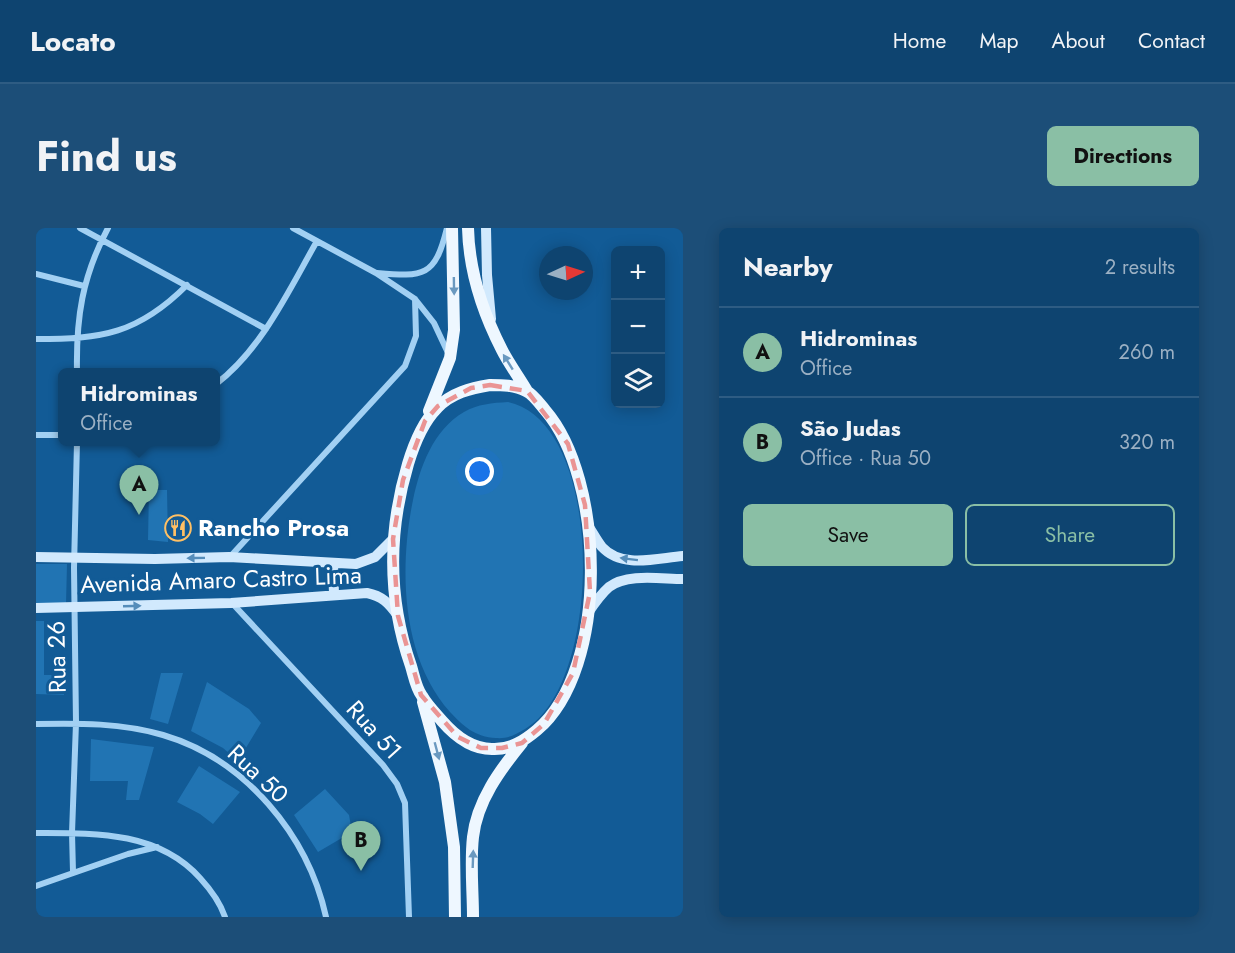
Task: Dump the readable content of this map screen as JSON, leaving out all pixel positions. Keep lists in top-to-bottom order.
{
  "streets": {
    "street": [
      "Avenida Amaro Castro Lima",
      "Rua 26",
      "Rua 51",
      "Rua 50"
    ]
  },
  "crossings": [
    ["Avenida Amaro Castro Lima", "Rua 26"],
    ["Avenida Amaro Castro Lima", "Rua 51"],
    ["Rua 26", "Rua 50"]
  ],
  "places": {
    "restaurant": ["Rancho Prosa"]
  },
  "north": "right",
  "page": {
    "header": "Locato",
    "nav": [
      "Home",
      "Map",
      "About",
      "Contact"
    ],
    "title": "Find us",
    "buttons": [
      "Directions",
      ["Save", "Share"]
    ],
    "heading": ["Nearby", "2 results"],
    "map_buttons": ["+", "−"],
    "list": [
      {
        "mark": "A",
        "name": "Hidrominas",
        "note": "Office",
        "value": "260 m"
      },
      {
        "mark": "B",
        "name": "São Judas",
        "note": "Office · Rua 50",
        "value": "320 m"
      }
    ],
    "popup": ["Hidrominas", "Office"],
    "pins": ["A", "B"]
  }
}
